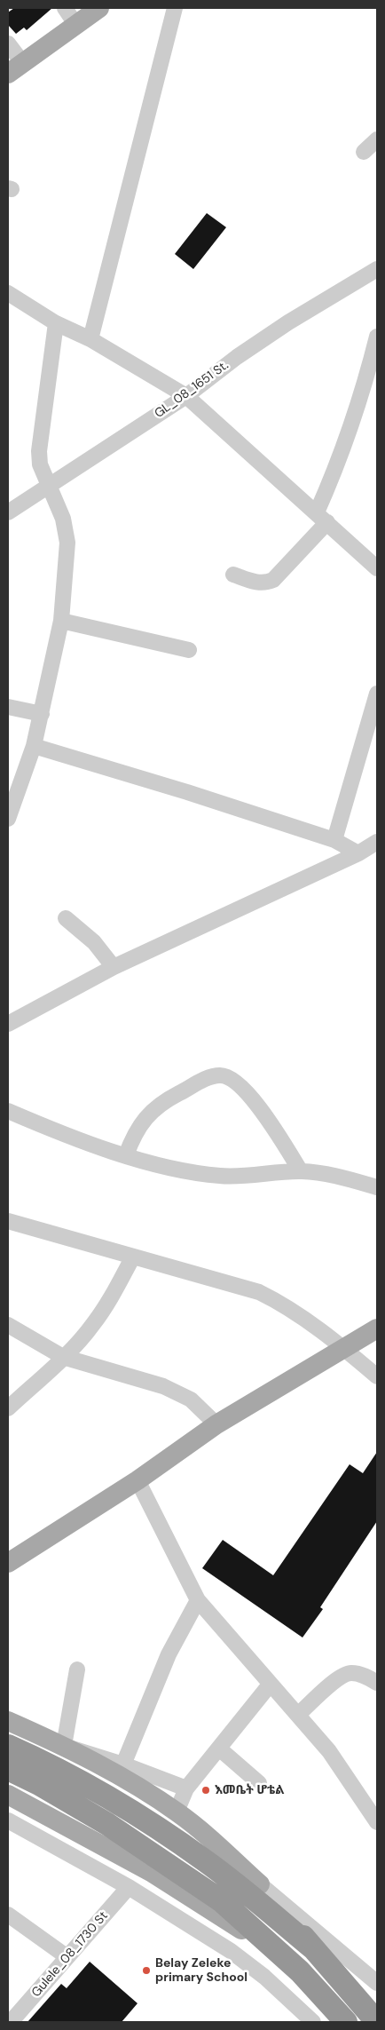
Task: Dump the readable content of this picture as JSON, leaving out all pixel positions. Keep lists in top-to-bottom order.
{
  "streets": {
    "street": ["GL_08_1651 St.", "Gulele_08_1730 St"]
  },
  "places": ["እመቤት ሆቴል", "Belay Zeleke primary School"]
}
